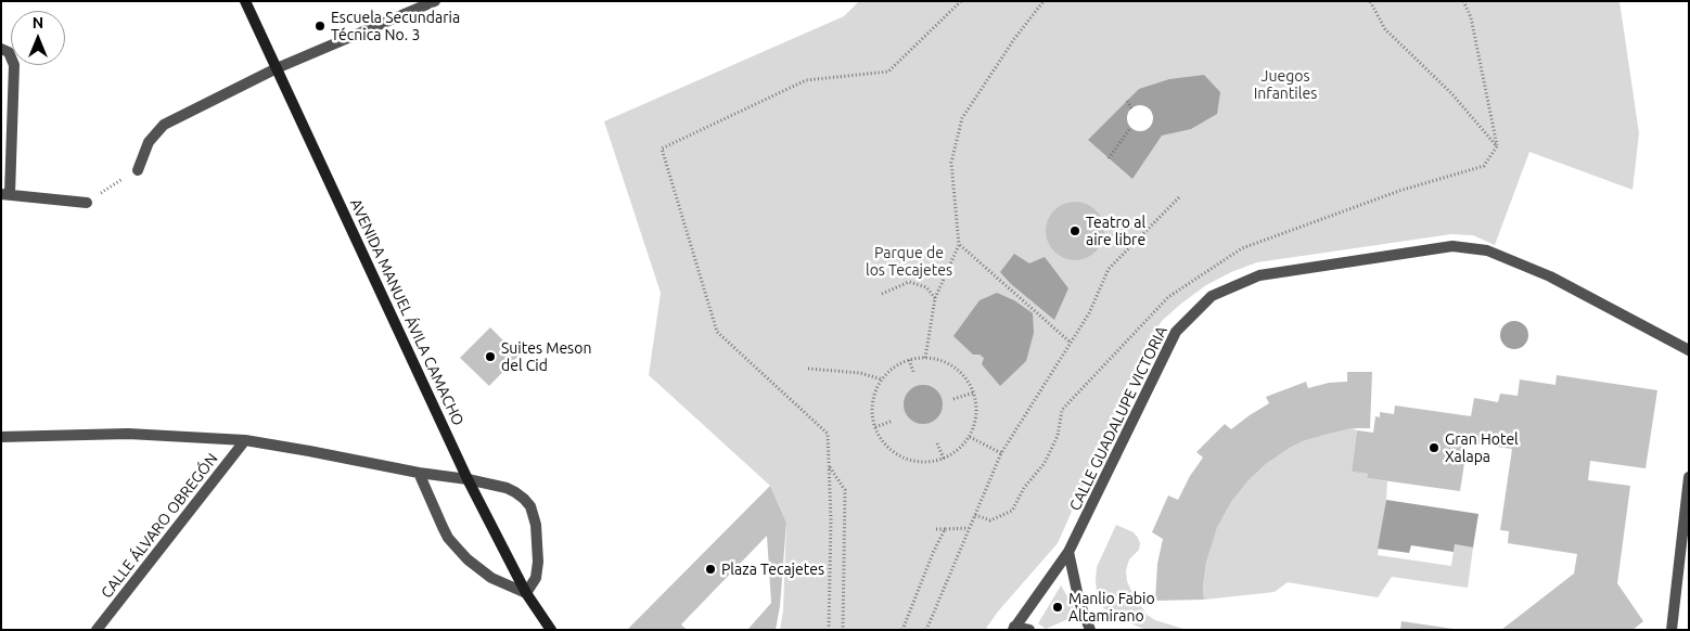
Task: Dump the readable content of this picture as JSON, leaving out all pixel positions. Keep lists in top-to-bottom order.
{
  "streets": {
    "main road": ["AVENIDA MANUEL ÁVILA CAMACHO"],
    "street": ["CALLE GUADALUPE VICTORIA", "CALLE ÁLVARO OBREGÓN"]
  },
  "parks": ["Juegos Infantiles", "Parque de los Tecajetes"],
  "places": [
    "Escuela Secundaria Técnica No. 3",
    "Teatro al aire libre",
    "Suites Meson del Cid",
    "Gran Hotel Xalapa",
    "Plaza Tecajetes",
    "Manlio Fabio Altamirano"
  ],
  "north": "top"
}
